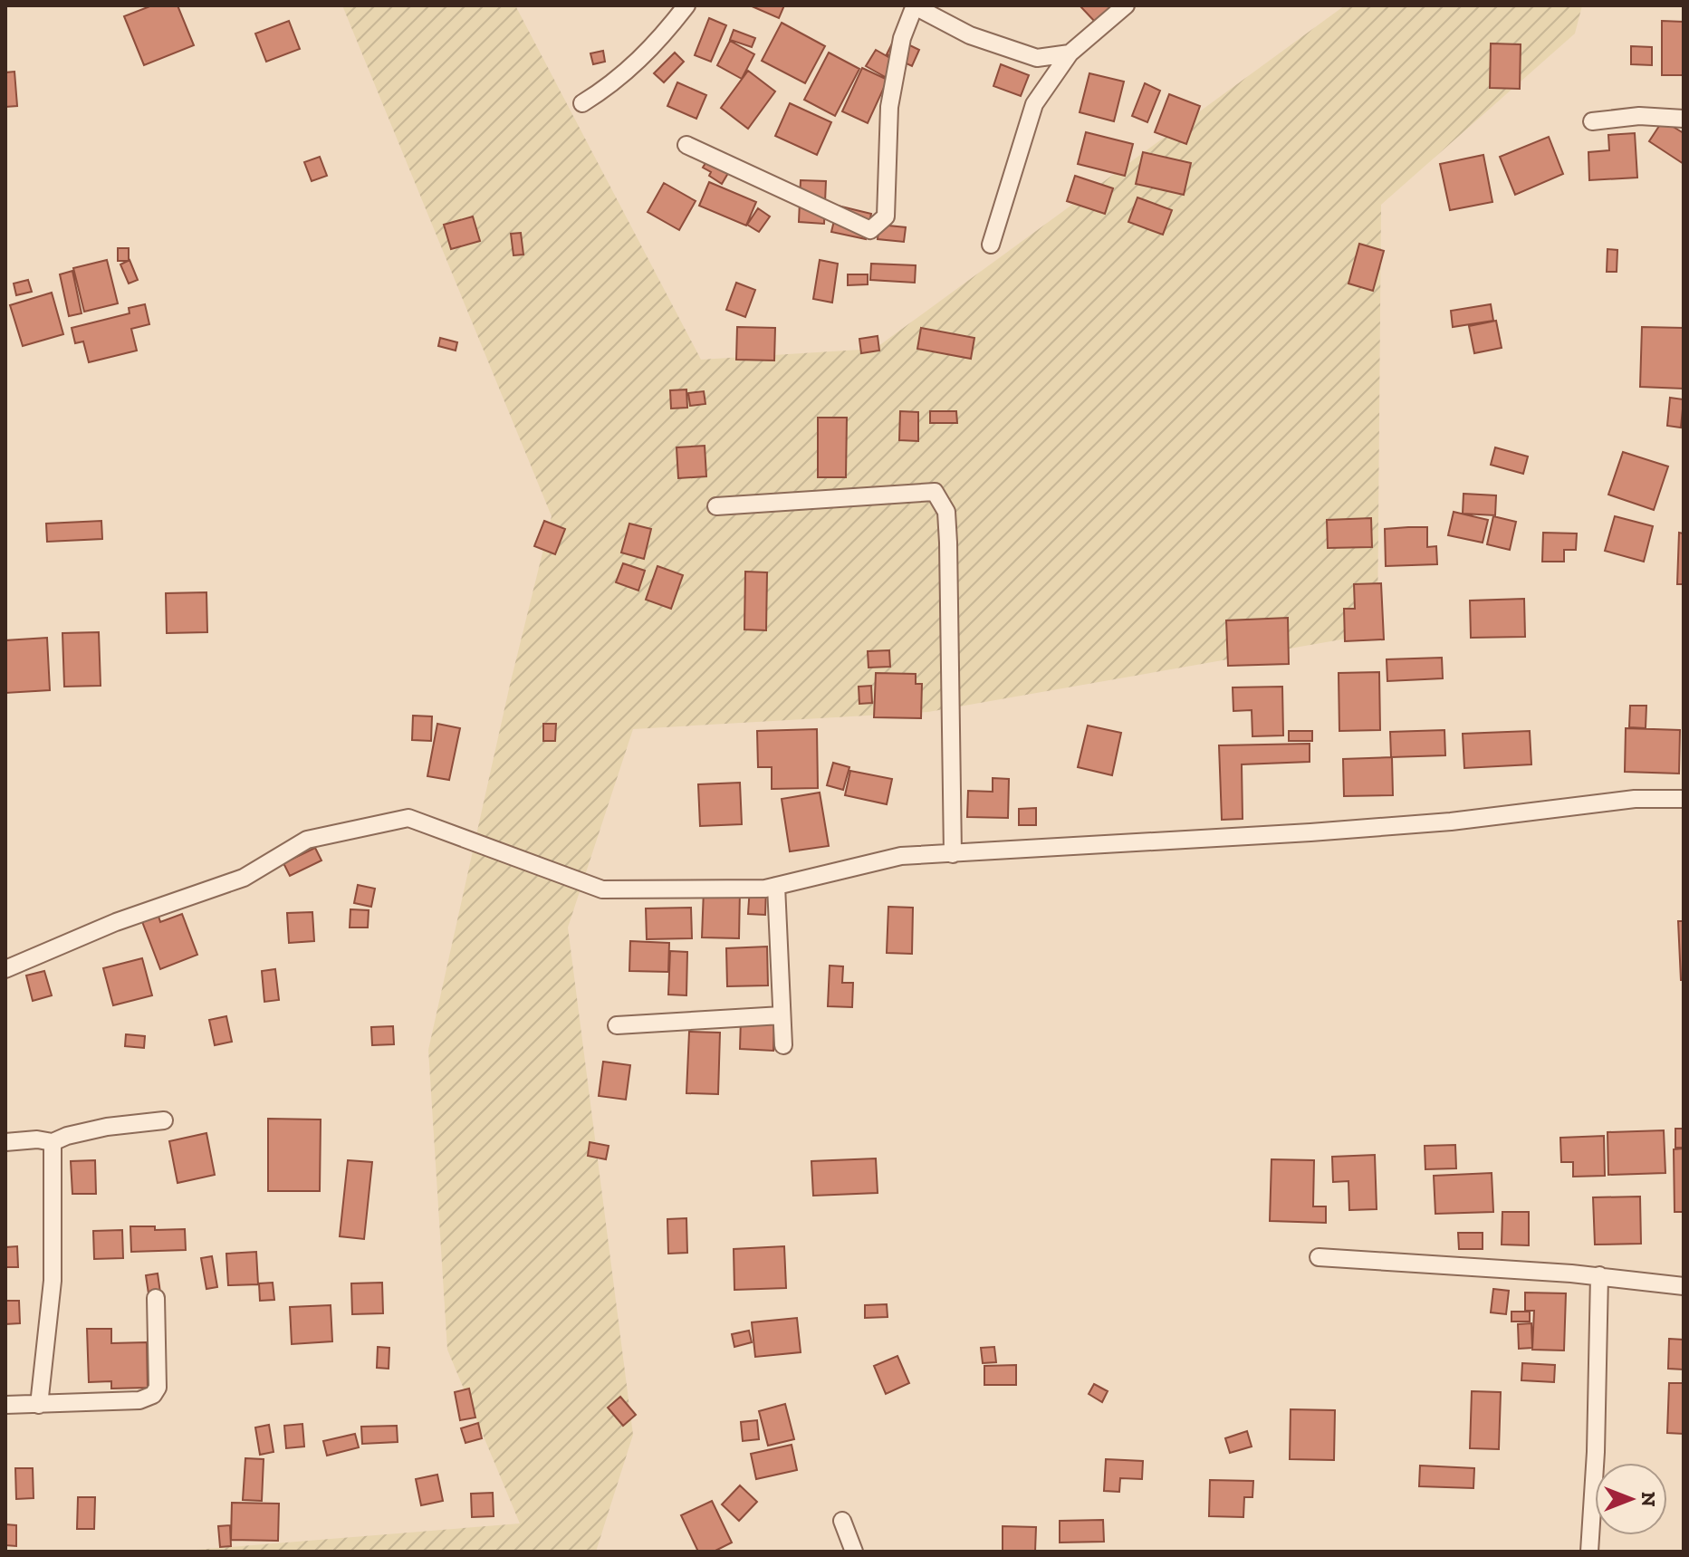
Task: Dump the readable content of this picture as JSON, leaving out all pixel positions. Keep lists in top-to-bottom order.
{
  "north": "right"
}
